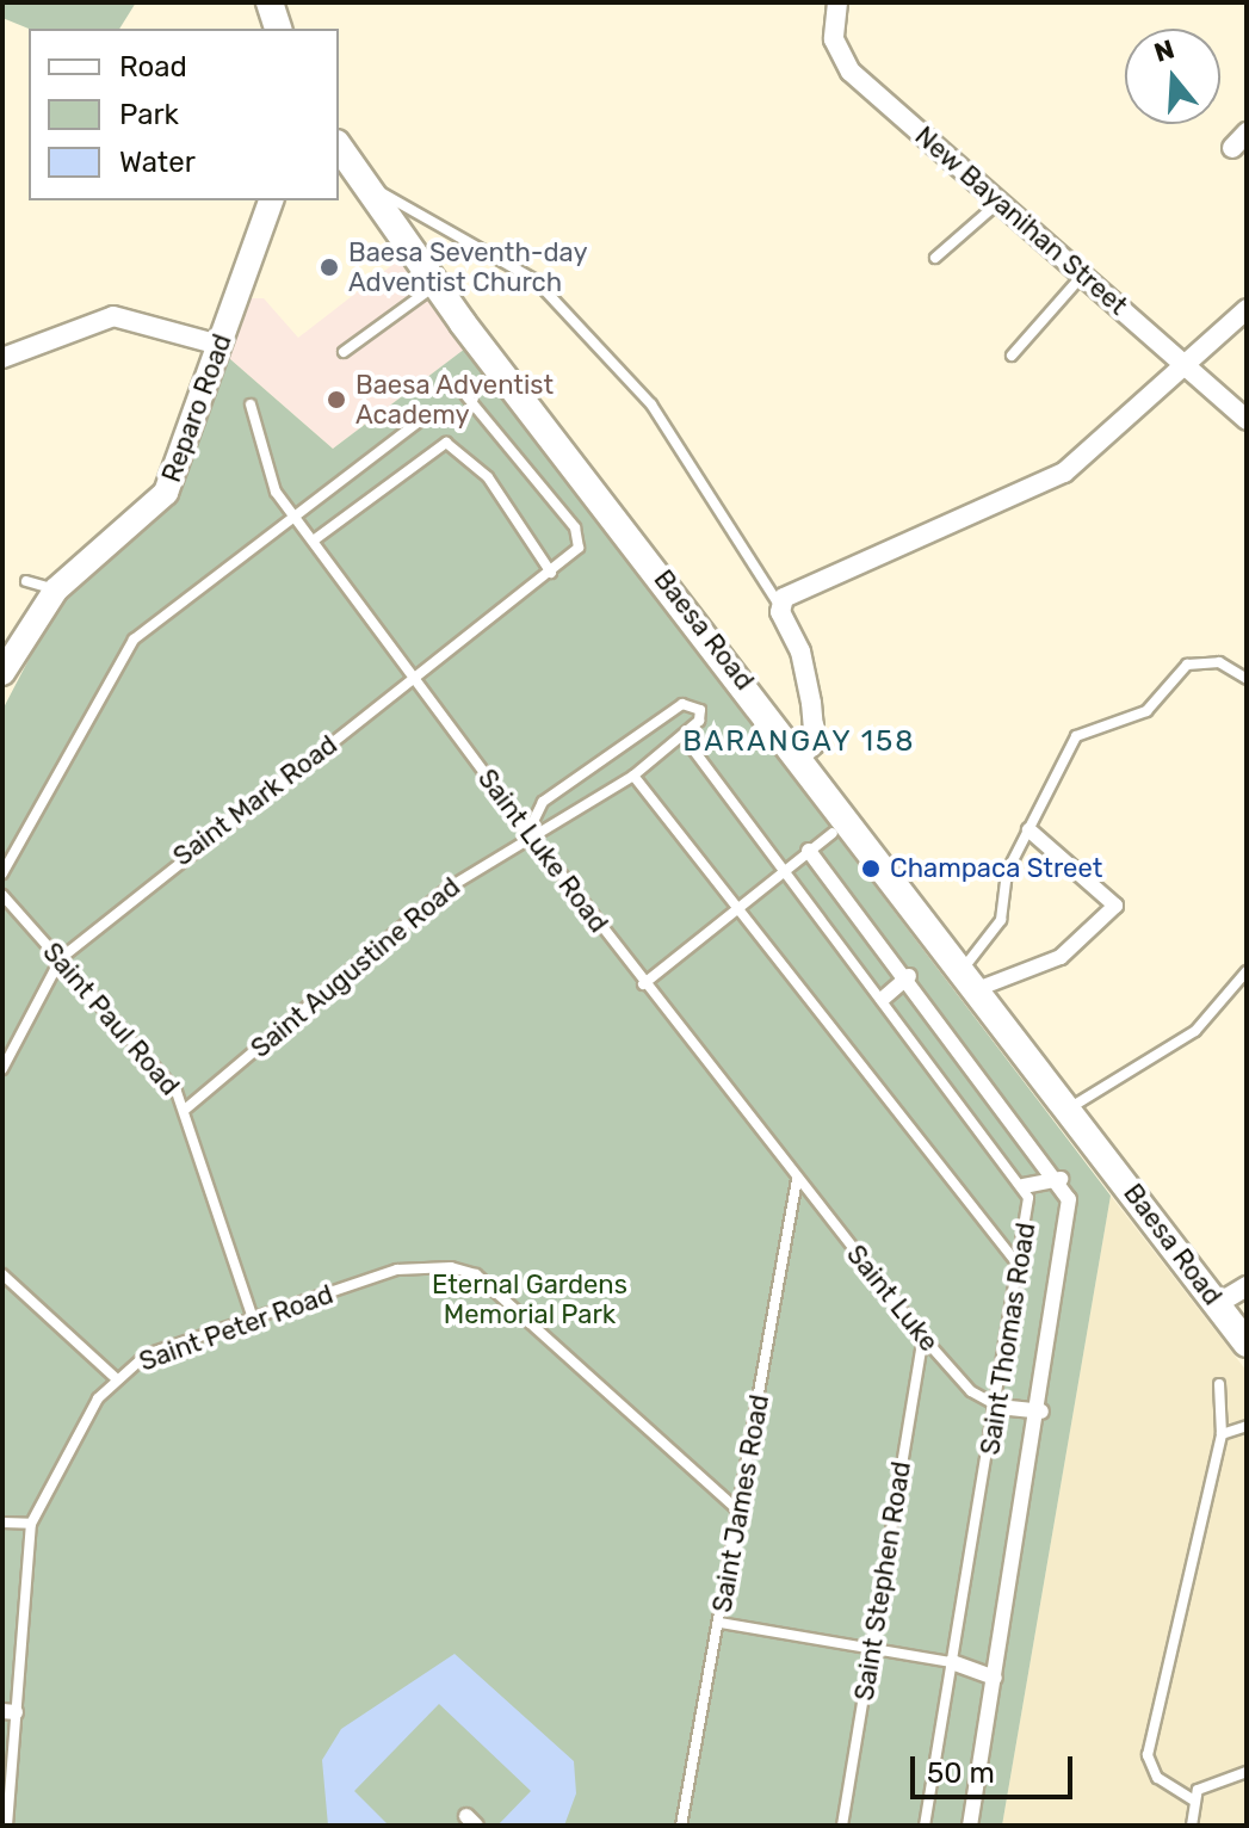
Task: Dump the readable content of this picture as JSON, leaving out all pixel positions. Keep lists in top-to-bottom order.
{
  "streets": {
    "main road": ["Baesa Road"],
    "street": ["New Bayanihan Street", "Reparo Road"],
    "lane": [
      "Saint Mark Road",
      "Saint Luke Road",
      "Saint Augustine Road",
      "Saint Paul Road",
      "Saint Luke",
      "Saint Peter Road",
      "Saint Thomas Road",
      "Saint James Road",
      "Saint Stephen Road"
    ]
  },
  "crossings": [
    ["Saint Mark Road", "Saint Luke Road"],
    ["Saint Mark Road", "Saint Paul Road"],
    ["Saint Luke Road", "Saint Augustine Road"],
    ["Saint Luke Road", "Saint Luke"],
    ["Saint Luke Road", "Saint James Road"],
    ["Saint Augustine Road", "Saint Paul Road"],
    ["Saint Paul Road", "Saint Peter Road"],
    ["Saint Luke", "Saint Thomas Road"],
    ["Saint Luke", "Saint James Road"],
    ["Saint Luke", "Saint Stephen Road"],
    ["Saint Peter Road", "Saint James Road"]
  ],
  "districts": ["BARANGAY 158"],
  "parks": ["Eternal Gardens Memorial Park"],
  "places": ["Baesa Seventh-day Adventist Church", "Baesa Adventist Academy", "Champaca Street"],
  "legend": ["Road", "Park", "Water"],
  "scale_bar": "50 m",
  "north": "top"
}
